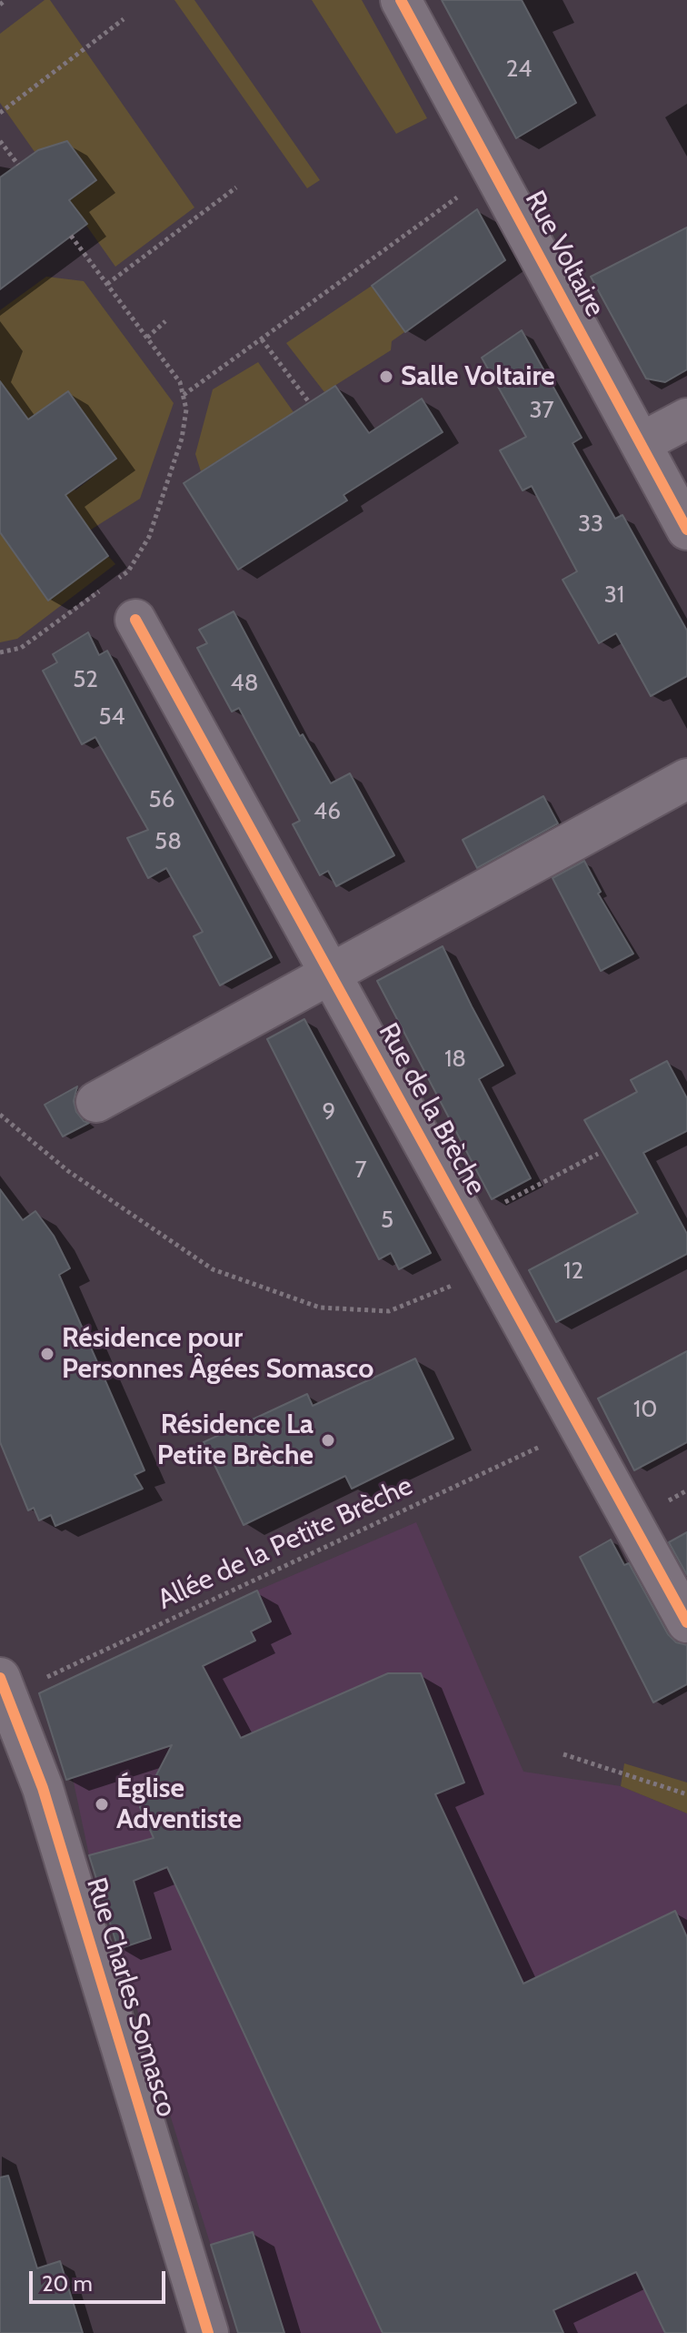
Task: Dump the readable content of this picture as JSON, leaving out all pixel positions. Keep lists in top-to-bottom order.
{
  "streets": {
    "street": ["Rue Voltaire", "Rue de la Brèche", "Rue Charles Somasco"],
    "path": ["Allée de la Petite Brèche"]
  },
  "crossings": [
    ["Rue de la Brèche", "Allée de la Petite Brèche"],
    ["Allée de la Petite Brèche", "Rue Charles Somasco"]
  ],
  "places": [
    "Salle Voltaire",
    "Résidence pour Personnes Âgées Somasco",
    "Résidence La Petite Brèche",
    "Église Adventiste"
  ],
  "house_numbers": [
    "24",
    "37",
    "33",
    "31",
    "52",
    "48",
    "54",
    "56",
    "46",
    "58",
    "18",
    "9",
    "7",
    "5",
    "12",
    "10"
  ],
  "scale_bar": "20 m"
}
